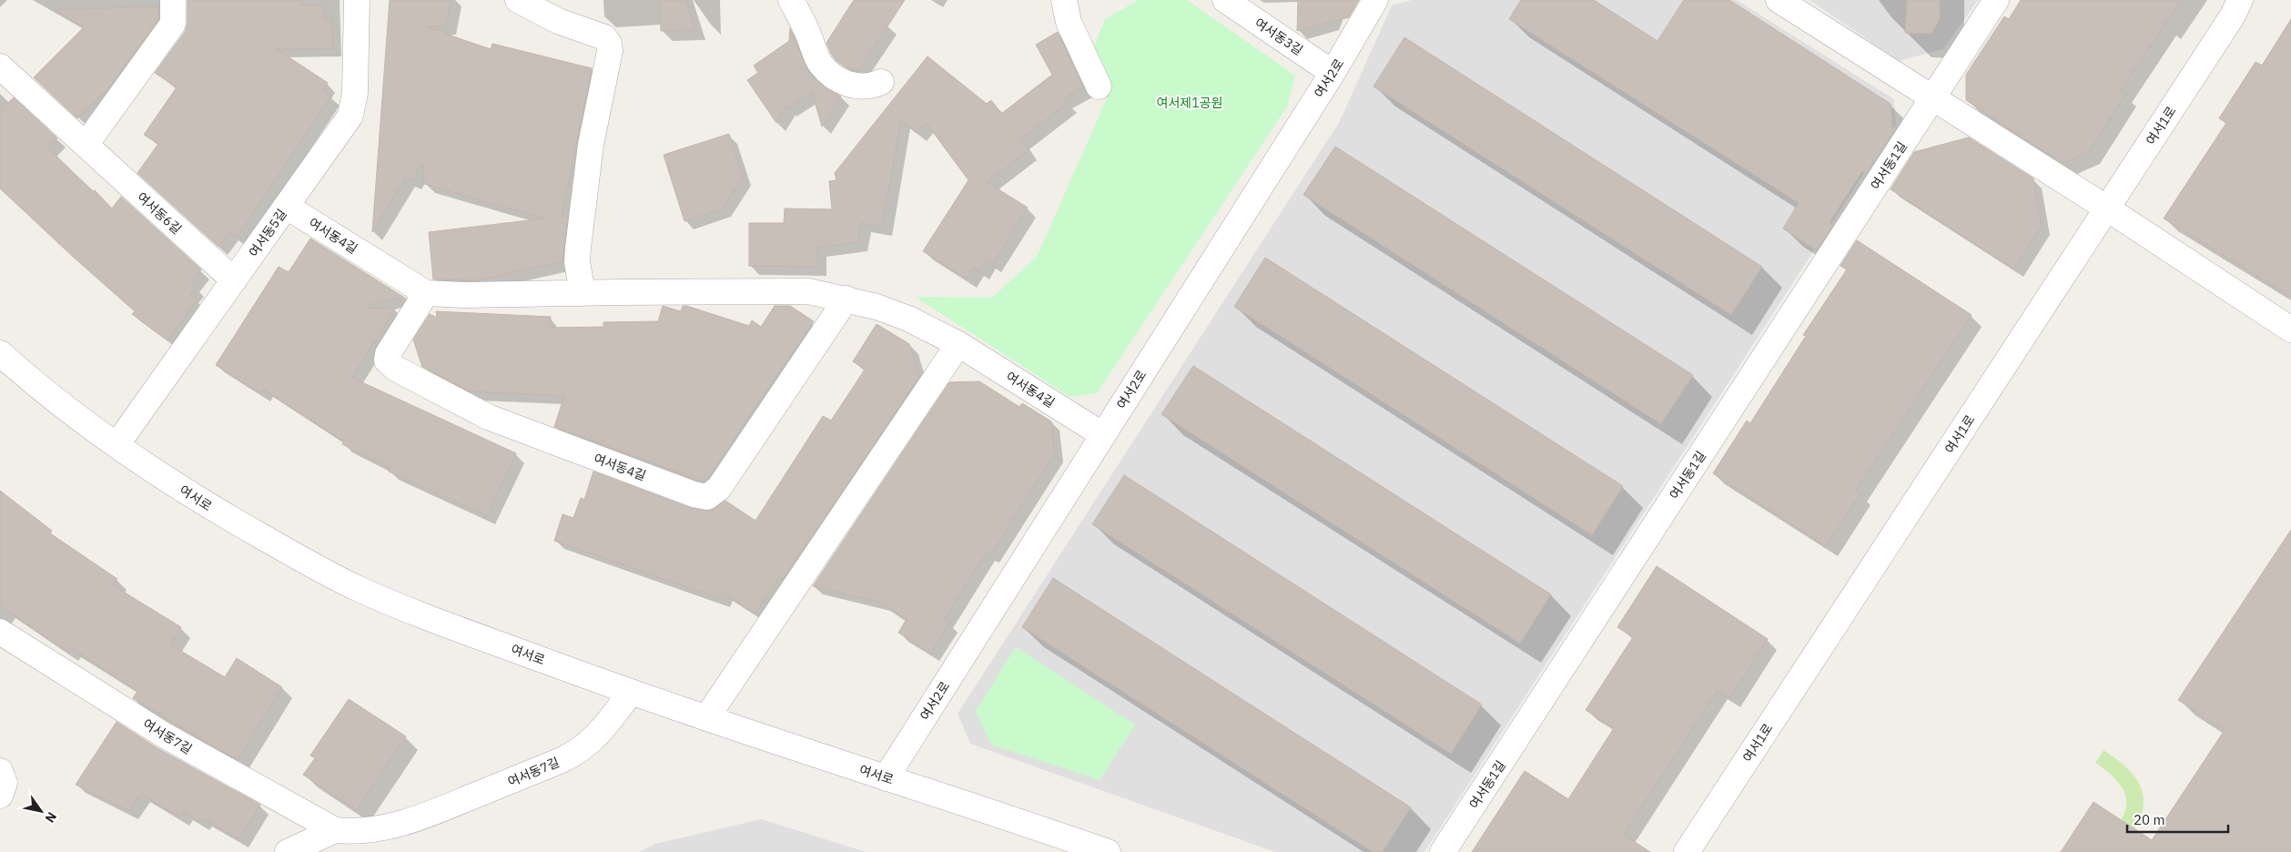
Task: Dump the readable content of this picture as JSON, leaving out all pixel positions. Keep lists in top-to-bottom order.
{
  "streets": {
    "street": [
      "여서동3길",
      "여서2로",
      "여서1로",
      "여서동1길",
      "여서동6길",
      "여서동5길",
      "여서동4길",
      "여서로",
      "여서동7길"
    ]
  },
  "crossings": [
    ["여서동3길", "여서2로"],
    ["여서2로", "여서동4길"],
    ["여서2로", "여서로"],
    ["여서동6길", "여서동5길"],
    ["여서동5길", "여서동4길"],
    ["여서동5길", "여서로"],
    ["여서로", "여서동7길"]
  ],
  "parks": ["여서제1공원"],
  "scale_bar": "20 m",
  "north": "bottom right"
}
